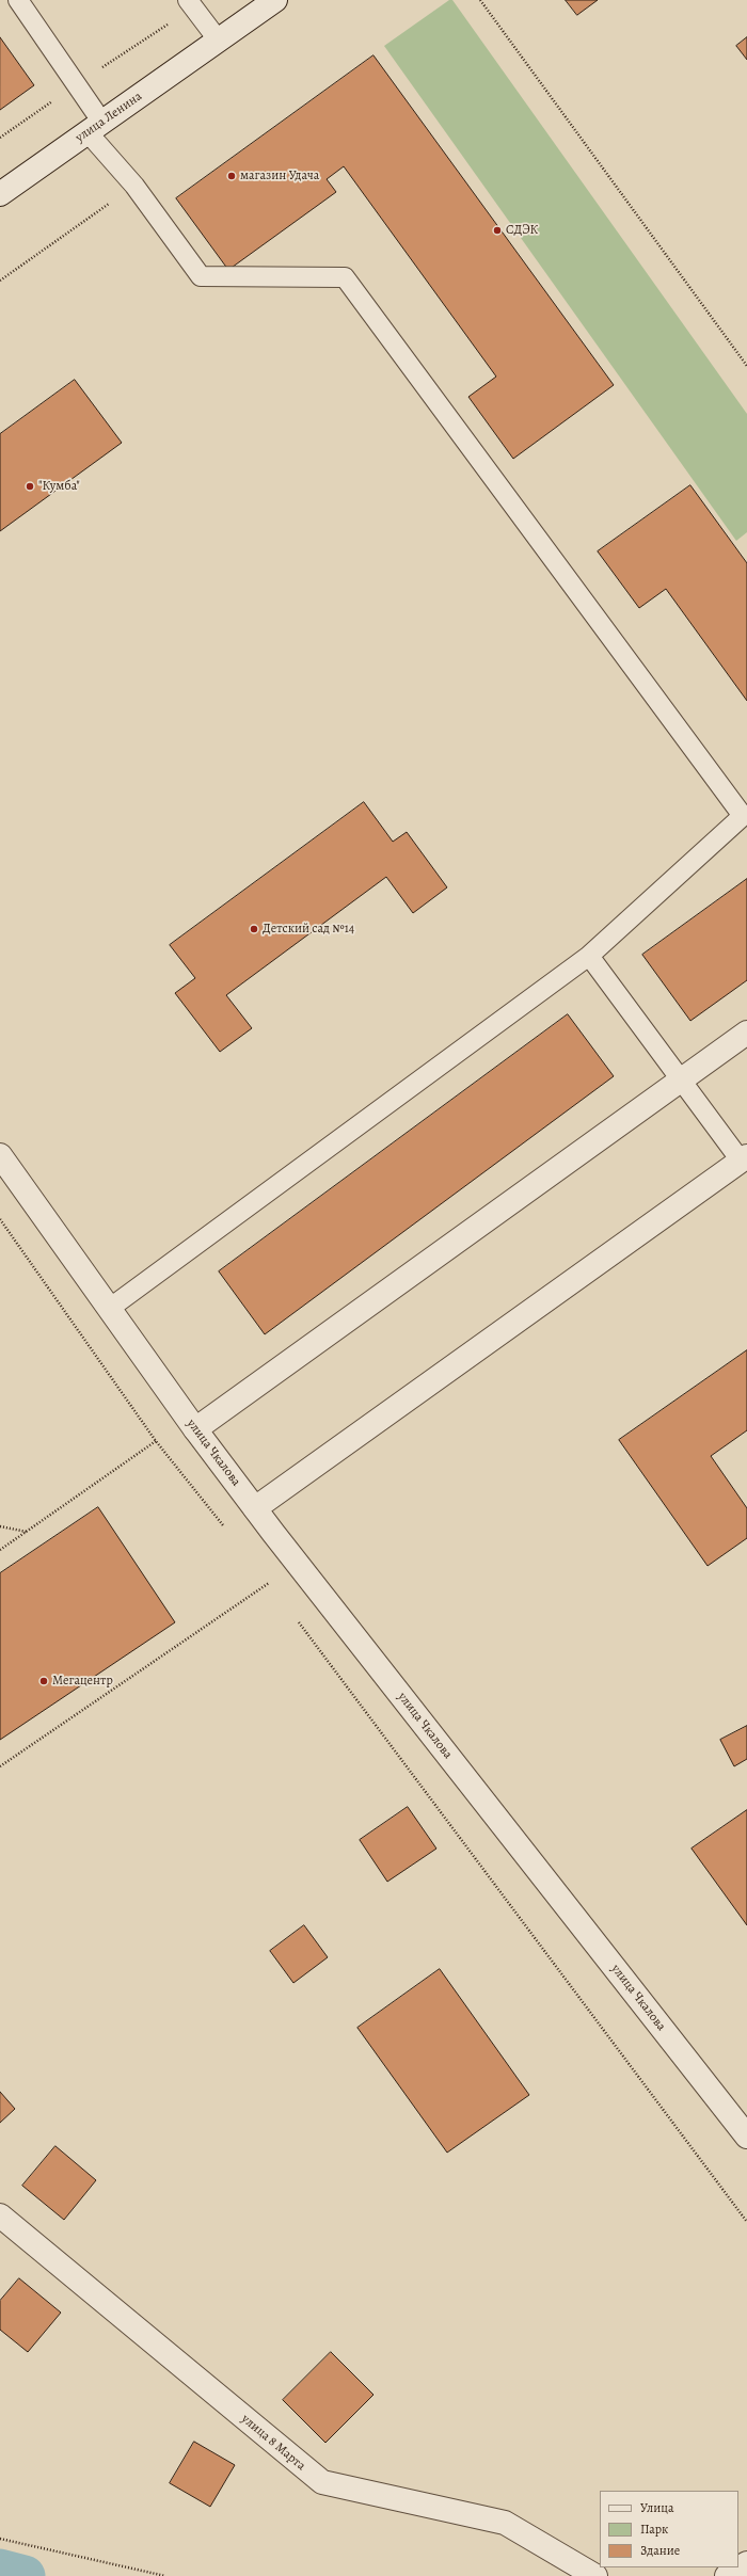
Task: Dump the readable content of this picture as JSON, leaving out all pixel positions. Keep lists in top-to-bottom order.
{
  "streets": {
    "street": ["улица Ленина", "улица Чкалова", "улица 8 Марта"]
  },
  "places": [
    "магазин Удача",
    "СДЭК",
    "\"Кумба\"",
    "Детский сад №14",
    "Мегацентр"
  ],
  "legend": ["Улица", "Парк", "Здание"]
}
